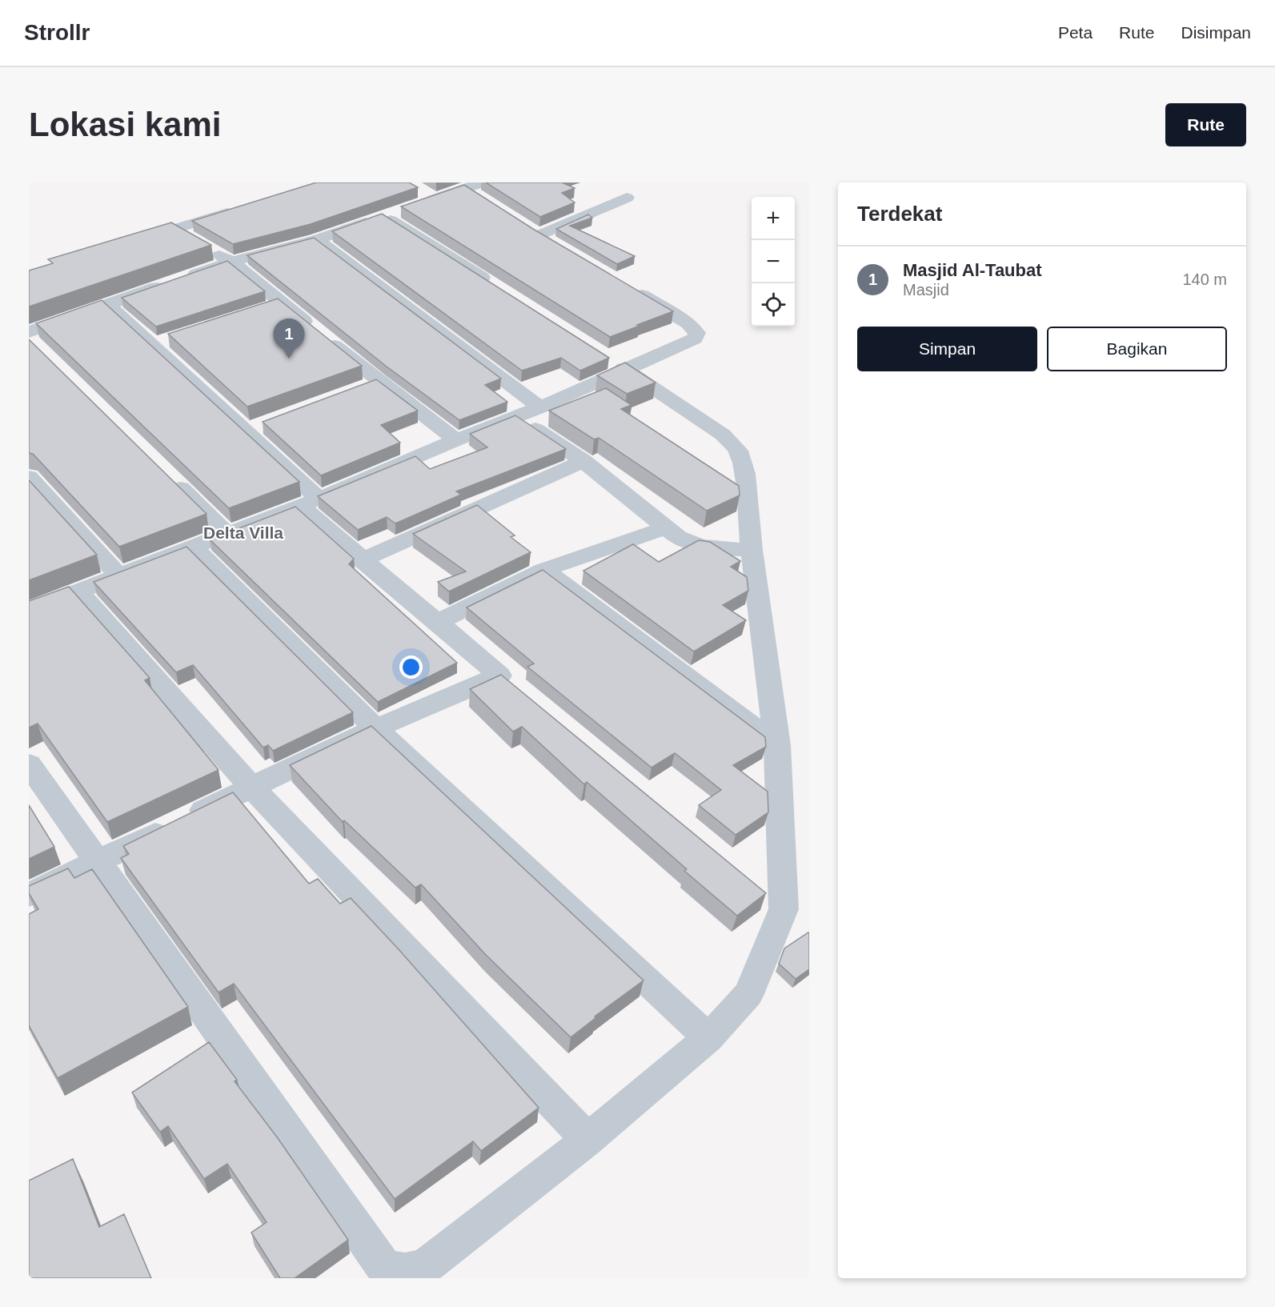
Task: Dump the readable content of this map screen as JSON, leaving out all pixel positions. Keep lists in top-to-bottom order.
{
  "districts": ["Delta Villa"],
  "page": {
    "header": "Strollr",
    "nav": ["Peta", "Rute", "Disimpan"],
    "buttons": [
      "Rute",
      ["Simpan", "Bagikan"]
    ],
    "title": "Lokasi kami",
    "heading": "Terdekat",
    "map_buttons": ["+", "−"],
    "list": [
      {
        "mark": "1",
        "name": "Masjid Al-Taubat",
        "note": "Masjid",
        "value": "140 m"
      }
    ],
    "pins": "1"
  }
}
